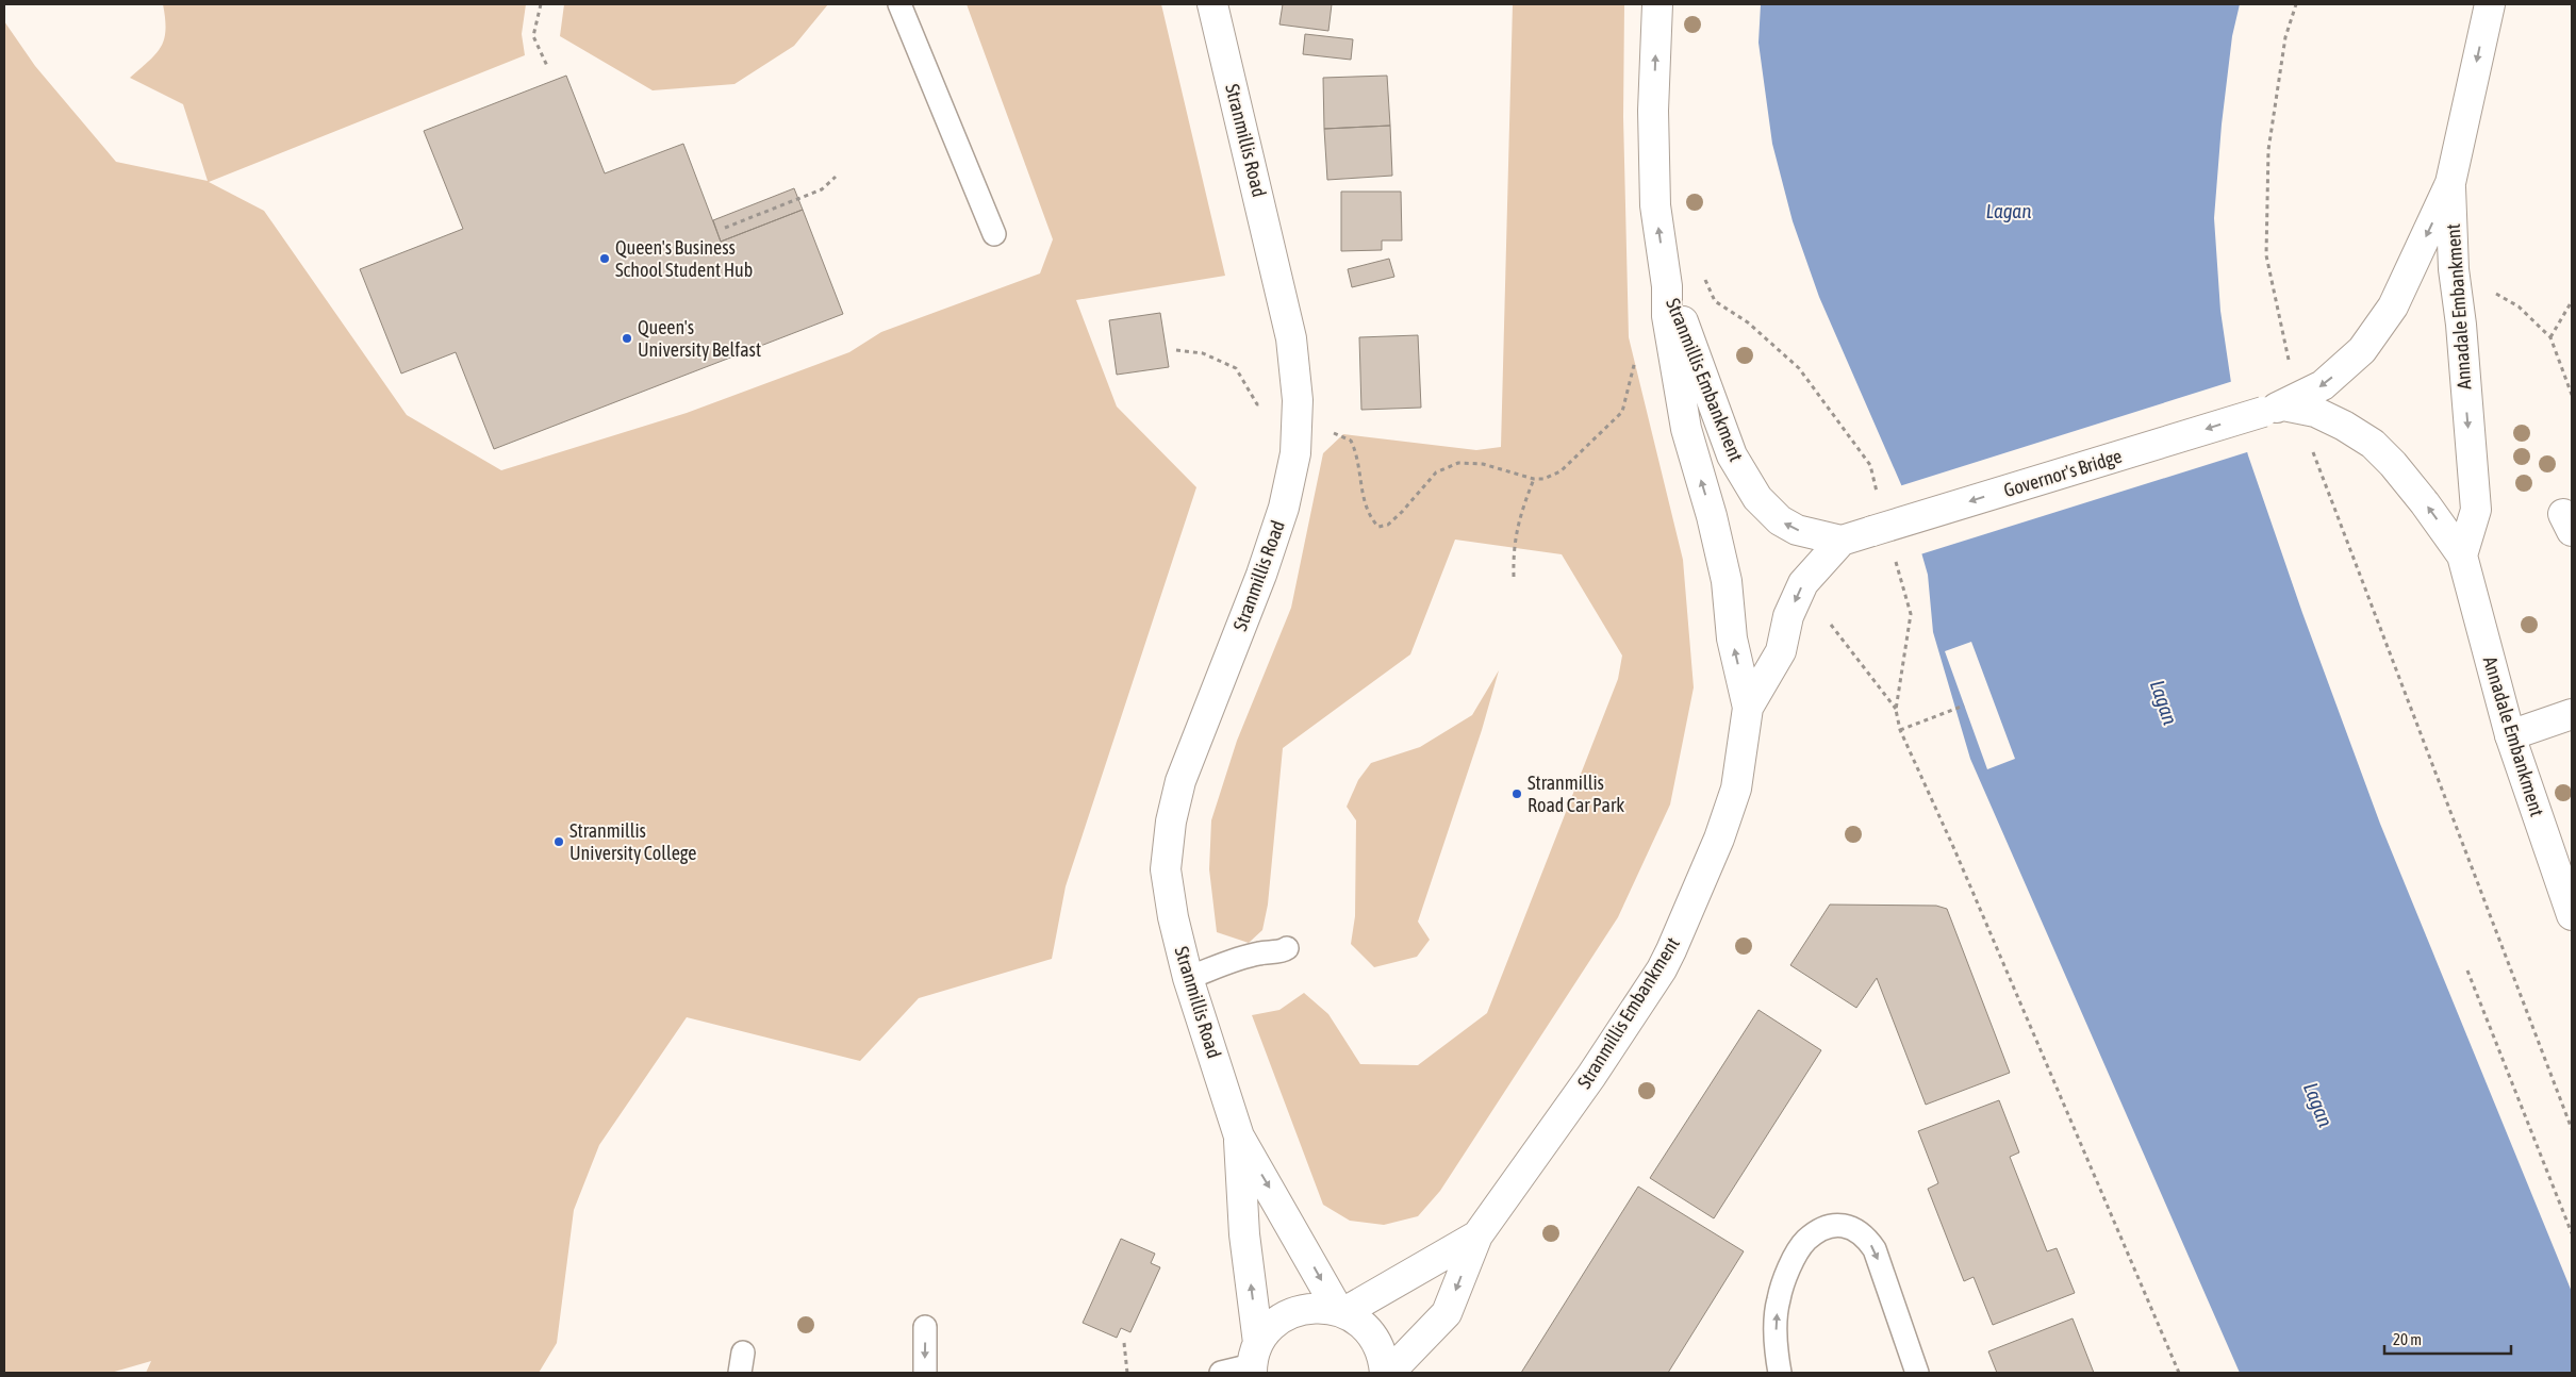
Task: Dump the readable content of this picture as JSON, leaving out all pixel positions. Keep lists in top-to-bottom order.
{
  "streets": {
    "street": [
      "Stranmillis Road",
      "Annadale Embankment",
      "Stranmillis Embankment",
      "Governor's Bridge"
    ]
  },
  "crossings": [
    ["Stranmillis Road", "Stranmillis Embankment"],
    ["Annadale Embankment", "Governor's Bridge"],
    ["Stranmillis Embankment", "Governor's Bridge"]
  ],
  "one_way": ["Governor's Bridge"],
  "water": ["Lagan"],
  "places": [
    "Queen's Business School Student Hub",
    "Queen's University Belfast",
    "Stranmillis Road Car Park",
    "Stranmillis University College"
  ],
  "scale_bar": "20 m"
}
